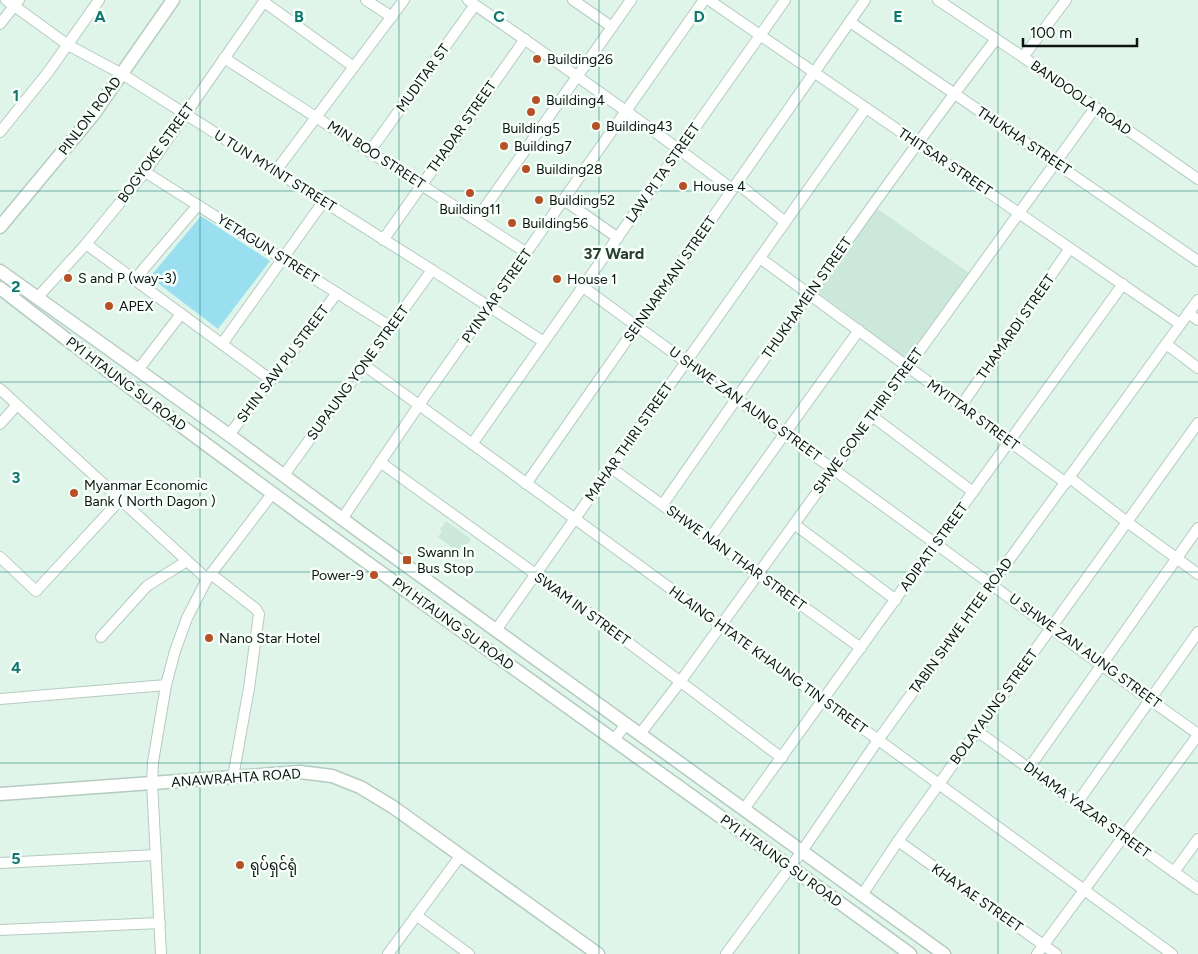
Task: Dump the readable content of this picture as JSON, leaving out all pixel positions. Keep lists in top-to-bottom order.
{
  "streets": {
    "main road": ["PINLON ROAD", "PYI HTAUNG SU ROAD", "ANAWRAHTA ROAD"],
    "street": [
      "MUDITAR ST",
      "BANDOOLA ROAD",
      "THADAR STREET",
      "THUKHA STREET",
      "BOGYOKE STREET",
      "MIN BOO STREET",
      "THITSAR STREET",
      "U TUN MYINT STREET",
      "LAW PI TA STREET",
      "YETAGUN STREET",
      "SEINNARMANI STREET",
      "PYINYAR STREET",
      "THUKHAMEIN STREET",
      "THAMARDI STREET",
      "SHIN SAW PU STREET",
      "SUPAUNG YONE STREET",
      "U SHWE ZAN AUNG STREET",
      "MYITTAR STREET",
      "SHWE GONE THIRI STREET",
      "MAHAR THIRI STREET",
      "ADIPATI STREET",
      "SHWE NAN THAR STREET",
      "SWAM IN STREET",
      "TABIN SHWE HTEE ROAD",
      "HLAING HTATE KHAUNG TIN STREET",
      "BOLAYAUNG STREET",
      "DHAMA YAZAR STREET",
      "KHAYAE STREET"
    ]
  },
  "crossings": [
    ["MUDITAR ST", "MIN BOO STREET"],
    ["BANDOOLA ROAD", "THUKHAMEIN STREET"],
    ["BANDOOLA ROAD", "SHWE GONE THIRI STREET"],
    ["PINLON ROAD", "U TUN MYINT STREET"],
    ["THADAR STREET", "MIN BOO STREET"],
    ["THADAR STREET", "U TUN MYINT STREET"],
    ["THUKHA STREET", "SEINNARMANI STREET"],
    ["THUKHA STREET", "THUKHAMEIN STREET"],
    ["THUKHA STREET", "SHWE GONE THIRI STREET"],
    ["BOGYOKE STREET", "MIN BOO STREET"],
    ["BOGYOKE STREET", "U TUN MYINT STREET"],
    ["BOGYOKE STREET", "YETAGUN STREET"],
    ["BOGYOKE STREET", "PYI HTAUNG SU ROAD"],
    ["MIN BOO STREET", "PYINYAR STREET"],
    ["THITSAR STREET", "LAW PI TA STREET"],
    ["THITSAR STREET", "SEINNARMANI STREET"],
    ["THITSAR STREET", "THUKHAMEIN STREET"],
    ["THITSAR STREET", "THAMARDI STREET"],
    ["THITSAR STREET", "SHWE GONE THIRI STREET"],
    ["THITSAR STREET", "MAHAR THIRI STREET"],
    ["THITSAR STREET", "ADIPATI STREET"],
    ["THITSAR STREET", "TABIN SHWE HTEE ROAD"],
    ["U TUN MYINT STREET", "LAW PI TA STREET"],
    ["U TUN MYINT STREET", "PYINYAR STREET"],
    ["U TUN MYINT STREET", "SUPAUNG YONE STREET"],
    ["LAW PI TA STREET", "U SHWE ZAN AUNG STREET"],
    ["LAW PI TA STREET", "HLAING HTATE KHAUNG TIN STREET"],
    ["YETAGUN STREET", "SHIN SAW PU STREET"],
    ["YETAGUN STREET", "SUPAUNG YONE STREET"],
    ["SEINNARMANI STREET", "U SHWE ZAN AUNG STREET"],
    ["SEINNARMANI STREET", "HLAING HTATE KHAUNG TIN STREET"],
    ["PYINYAR STREET", "PYI HTAUNG SU ROAD"],
    ["PYINYAR STREET", "SWAM IN STREET"],
    ["PYINYAR STREET", "HLAING HTATE KHAUNG TIN STREET"],
    ["THUKHAMEIN STREET", "U SHWE ZAN AUNG STREET"],
    ["THUKHAMEIN STREET", "MYITTAR STREET"],
    ["THUKHAMEIN STREET", "SHWE NAN THAR STREET"],
    ["THAMARDI STREET", "MYITTAR STREET"],
    ["SHIN SAW PU STREET", "PYI HTAUNG SU ROAD"],
    ["SUPAUNG YONE STREET", "PYI HTAUNG SU ROAD"],
    ["SUPAUNG YONE STREET", "HLAING HTATE KHAUNG TIN STREET"],
    ["PYI HTAUNG SU ROAD", "SHWE GONE THIRI STREET"],
    ["PYI HTAUNG SU ROAD", "MAHAR THIRI STREET"],
    ["PYI HTAUNG SU ROAD", "ADIPATI STREET"],
    ["PYI HTAUNG SU ROAD", "TABIN SHWE HTEE ROAD"],
    ["PYI HTAUNG SU ROAD", "BOLAYAUNG STREET"],
    ["U SHWE ZAN AUNG STREET", "SHWE GONE THIRI STREET"],
    ["U SHWE ZAN AUNG STREET", "MAHAR THIRI STREET"],
    ["U SHWE ZAN AUNG STREET", "ADIPATI STREET"],
    ["U SHWE ZAN AUNG STREET", "TABIN SHWE HTEE ROAD"],
    ["U SHWE ZAN AUNG STREET", "BOLAYAUNG STREET"],
    ["MYITTAR STREET", "SHWE GONE THIRI STREET"],
    ["MYITTAR STREET", "MAHAR THIRI STREET"],
    ["MYITTAR STREET", "ADIPATI STREET"],
    ["MYITTAR STREET", "TABIN SHWE HTEE ROAD"],
    ["MYITTAR STREET", "BOLAYAUNG STREET"],
    ["SHWE GONE THIRI STREET", "SHWE NAN THAR STREET"],
    ["SHWE GONE THIRI STREET", "SWAM IN STREET"],
    ["SHWE GONE THIRI STREET", "HLAING HTATE KHAUNG TIN STREET"],
    ["MAHAR THIRI STREET", "SHWE NAN THAR STREET"],
    ["MAHAR THIRI STREET", "SWAM IN STREET"],
    ["MAHAR THIRI STREET", "HLAING HTATE KHAUNG TIN STREET"],
    ["ADIPATI STREET", "SHWE NAN THAR STREET"],
    ["ADIPATI STREET", "SWAM IN STREET"],
    ["ADIPATI STREET", "HLAING HTATE KHAUNG TIN STREET"],
    ["TABIN SHWE HTEE ROAD", "HLAING HTATE KHAUNG TIN STREET"],
    ["HLAING HTATE KHAUNG TIN STREET", "BOLAYAUNG STREET"],
    ["BOLAYAUNG STREET", "DHAMA YAZAR STREET"],
    ["BOLAYAUNG STREET", "KHAYAE STREET"]
  ],
  "districts": ["37 Ward"],
  "places": {
    "other": [
      "Building26",
      "Building4",
      "Building5",
      "Building43",
      "Building7",
      "Building28",
      "House 4",
      "Building11",
      "Building52",
      "Building56",
      "S and P (way-3)",
      "House 1",
      "APEX",
      "Myanmar Economic Bank ( North Dagon )",
      "Power-9",
      "Nano Star Hotel",
      "ရုပ်ရှင်ရုံ"
    ],
    "transit": ["Swann In Bus Stop"]
  },
  "scale_bar": "100 m",
  "grid": {
    "columns": [
      "A",
      "B",
      "C",
      "D",
      "E"
    ],
    "rows": [
      "1",
      "2",
      "3",
      "4",
      "5"
    ]
  }
}
